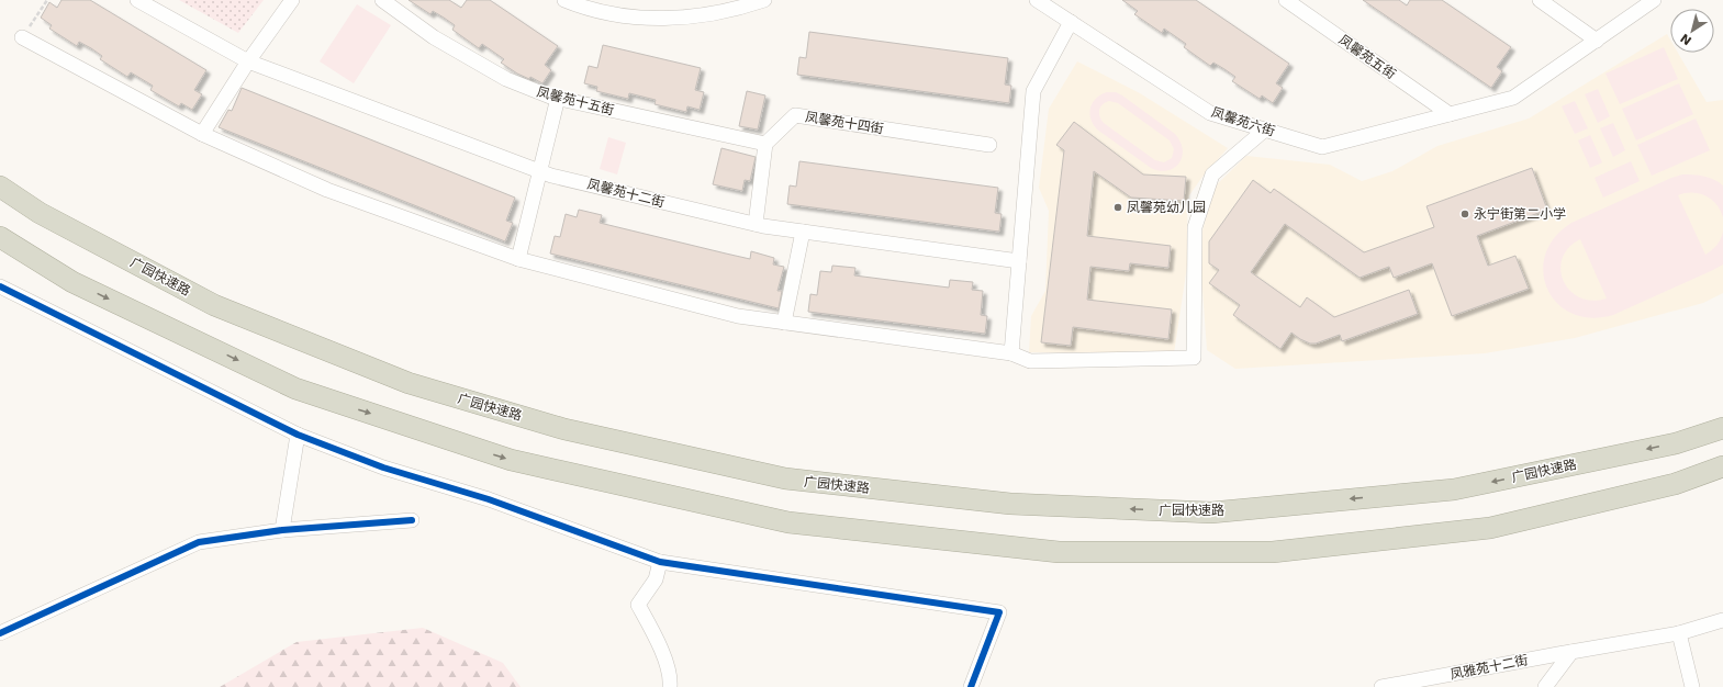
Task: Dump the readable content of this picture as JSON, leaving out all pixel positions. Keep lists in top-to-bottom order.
{
  "streets": {
    "highway": ["广园快速路"],
    "street": [
      "凤馨苑五街",
      "凤馨苑十五街",
      "凤馨苑六街",
      "凤馨苑十四街",
      "凤馨苑十二街",
      "凤雅苑十二街"
    ]
  },
  "crossings": [
    ["凤馨苑五街", "凤馨苑六街"],
    ["凤馨苑十五街", "凤馨苑十四街"]
  ],
  "places": ["凤馨苑幼儿园", "永宁街第二小学"],
  "north": "bottom left"
}
